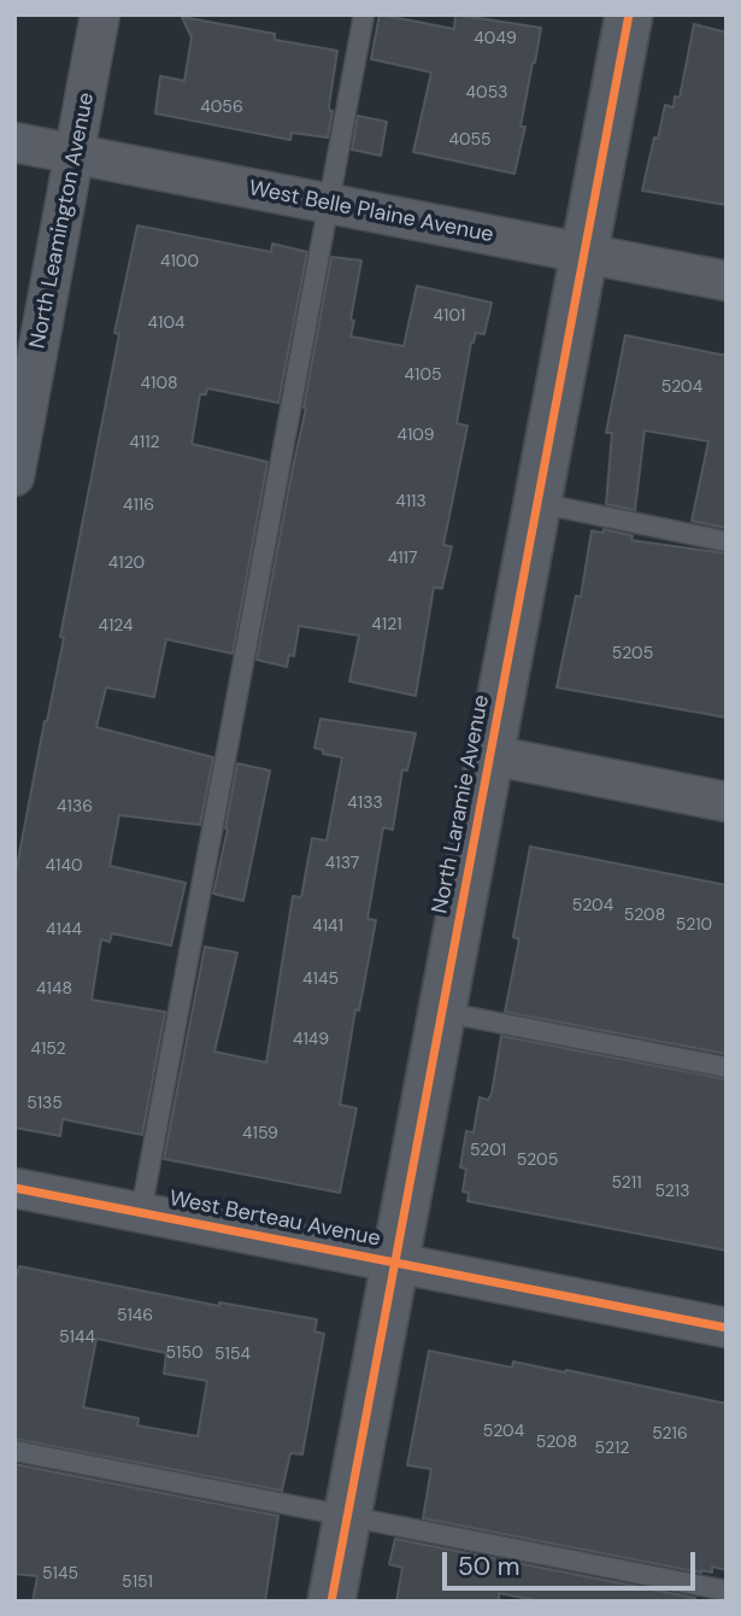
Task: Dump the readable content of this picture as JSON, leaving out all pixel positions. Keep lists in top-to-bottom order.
{
  "streets": {
    "street": [
      "West Belle Plaine Avenue",
      "North Leamington Avenue",
      "North Laramie Avenue",
      "West Berteau Avenue"
    ]
  },
  "crossings": [
    ["West Belle Plaine Avenue", "North Leamington Avenue"],
    ["West Belle Plaine Avenue", "North Laramie Avenue"],
    ["North Laramie Avenue", "West Berteau Avenue"]
  ],
  "house_numbers": [
    "4049",
    "4053",
    "4056",
    "4055",
    "4100",
    "4101",
    "4104",
    "4105",
    "4108",
    "5204",
    "4109",
    "4112",
    "4113",
    "4116",
    "4117",
    "4120",
    "4121",
    "4124",
    "5205",
    "4133",
    "4136",
    "4137",
    "4140",
    "5204",
    "5208",
    "5210",
    "4141",
    "4144",
    "4145",
    "4148",
    "4149",
    "4152",
    "5135",
    "4159",
    "5201",
    "5205",
    "5211",
    "5213",
    "5146",
    "5144",
    "5150",
    "5154",
    "5204",
    "5216",
    "5208",
    "5212",
    "5145",
    "5151"
  ],
  "scale_bar": "50 m"
}
